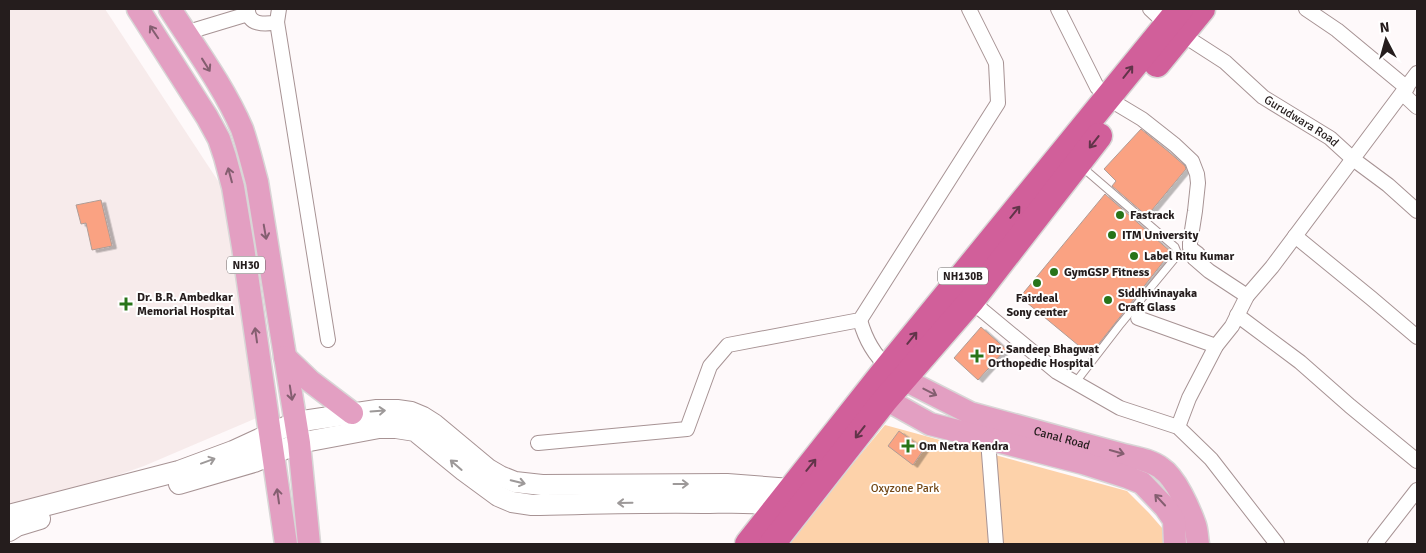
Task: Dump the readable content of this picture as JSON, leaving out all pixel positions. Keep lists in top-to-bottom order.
{
  "streets": {
    "highway": ["NH130B"],
    "main road": ["NH30", "Canal Road"],
    "street": ["Gurudwara Road"]
  },
  "crossings": [
    ["Gurudwara Road", "NH130B"],
    ["NH130B", "Canal Road"]
  ],
  "parks": ["Oxyzone Park"],
  "places": {
    "other": [
      "Fastrack",
      "ITM University",
      "Label Ritu Kumar",
      "GymGSP Fitness",
      "Fairdeal Sony center",
      "Siddhivinayaka Craft Glass"
    ],
    "health": ["Dr. B.R. Ambedkar Memorial Hospital", "Dr. Sandeep Bhagwat Orthopedic Hospital", "Om Netra Kendra"]
  },
  "north": "top"
}
